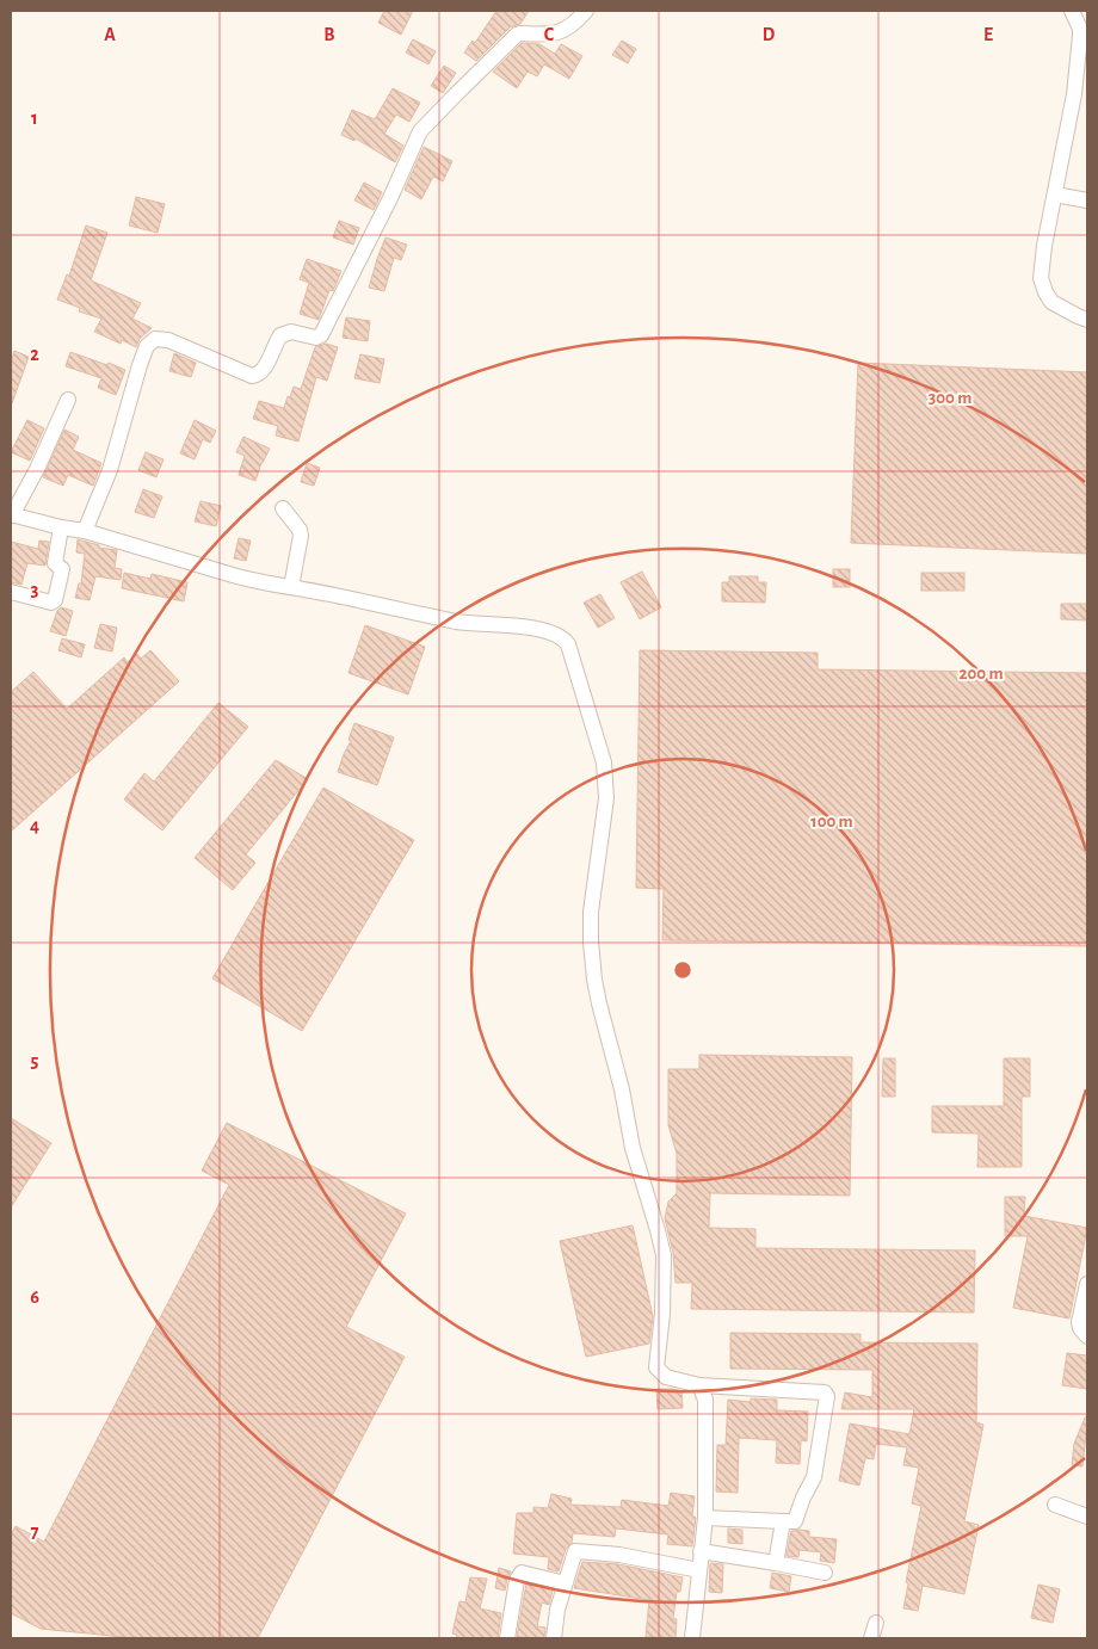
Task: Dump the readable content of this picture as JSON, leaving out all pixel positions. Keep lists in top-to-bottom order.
{
  "grid": {
    "columns": [
      "A",
      "B",
      "C",
      "D",
      "E"
    ],
    "rows": [
      "1",
      "2",
      "3",
      "4",
      "5",
      "6",
      "7"
    ]
  },
  "rings": ["300 m", "200 m", "100 m"]
}
